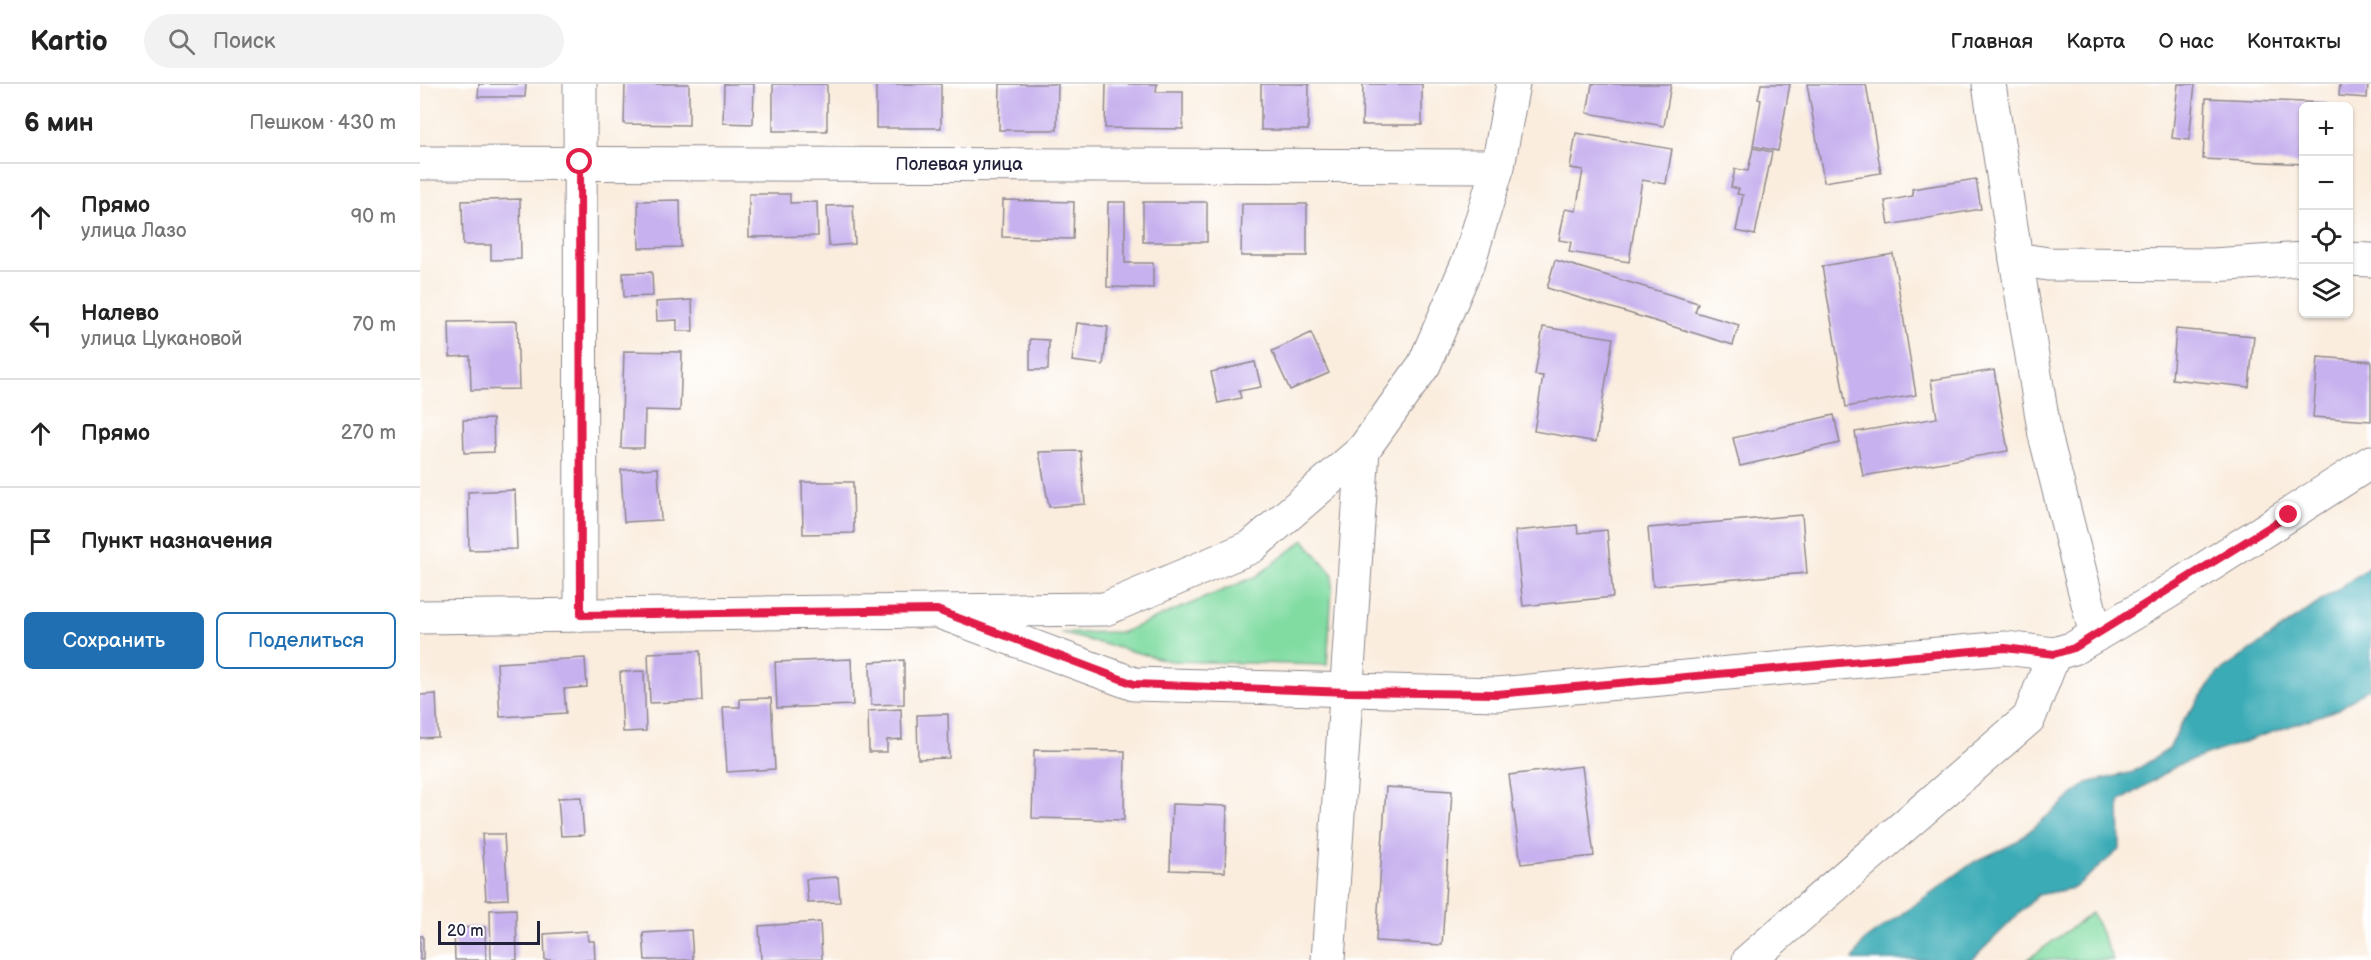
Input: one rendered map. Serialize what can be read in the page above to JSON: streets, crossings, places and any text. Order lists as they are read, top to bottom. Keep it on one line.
{"streets":{"street":["Полевая улица"]},"scale_bar":"20 m","page":{"header":"Kartio","search":"Поиск","nav":["Главная","Карта","О нас","Контакты"],"heading":["6 мин","Пешком · 430 m"],"map_buttons":["+","−"],"list":[["Прямо","улица Лазо","90 m"],["Налево","улица Цукановой","70 m"],["Прямо","270 m"],"Пункт назначения"],"buttons":["Сохранить","Поделиться"],"scale":"20 m"}}
